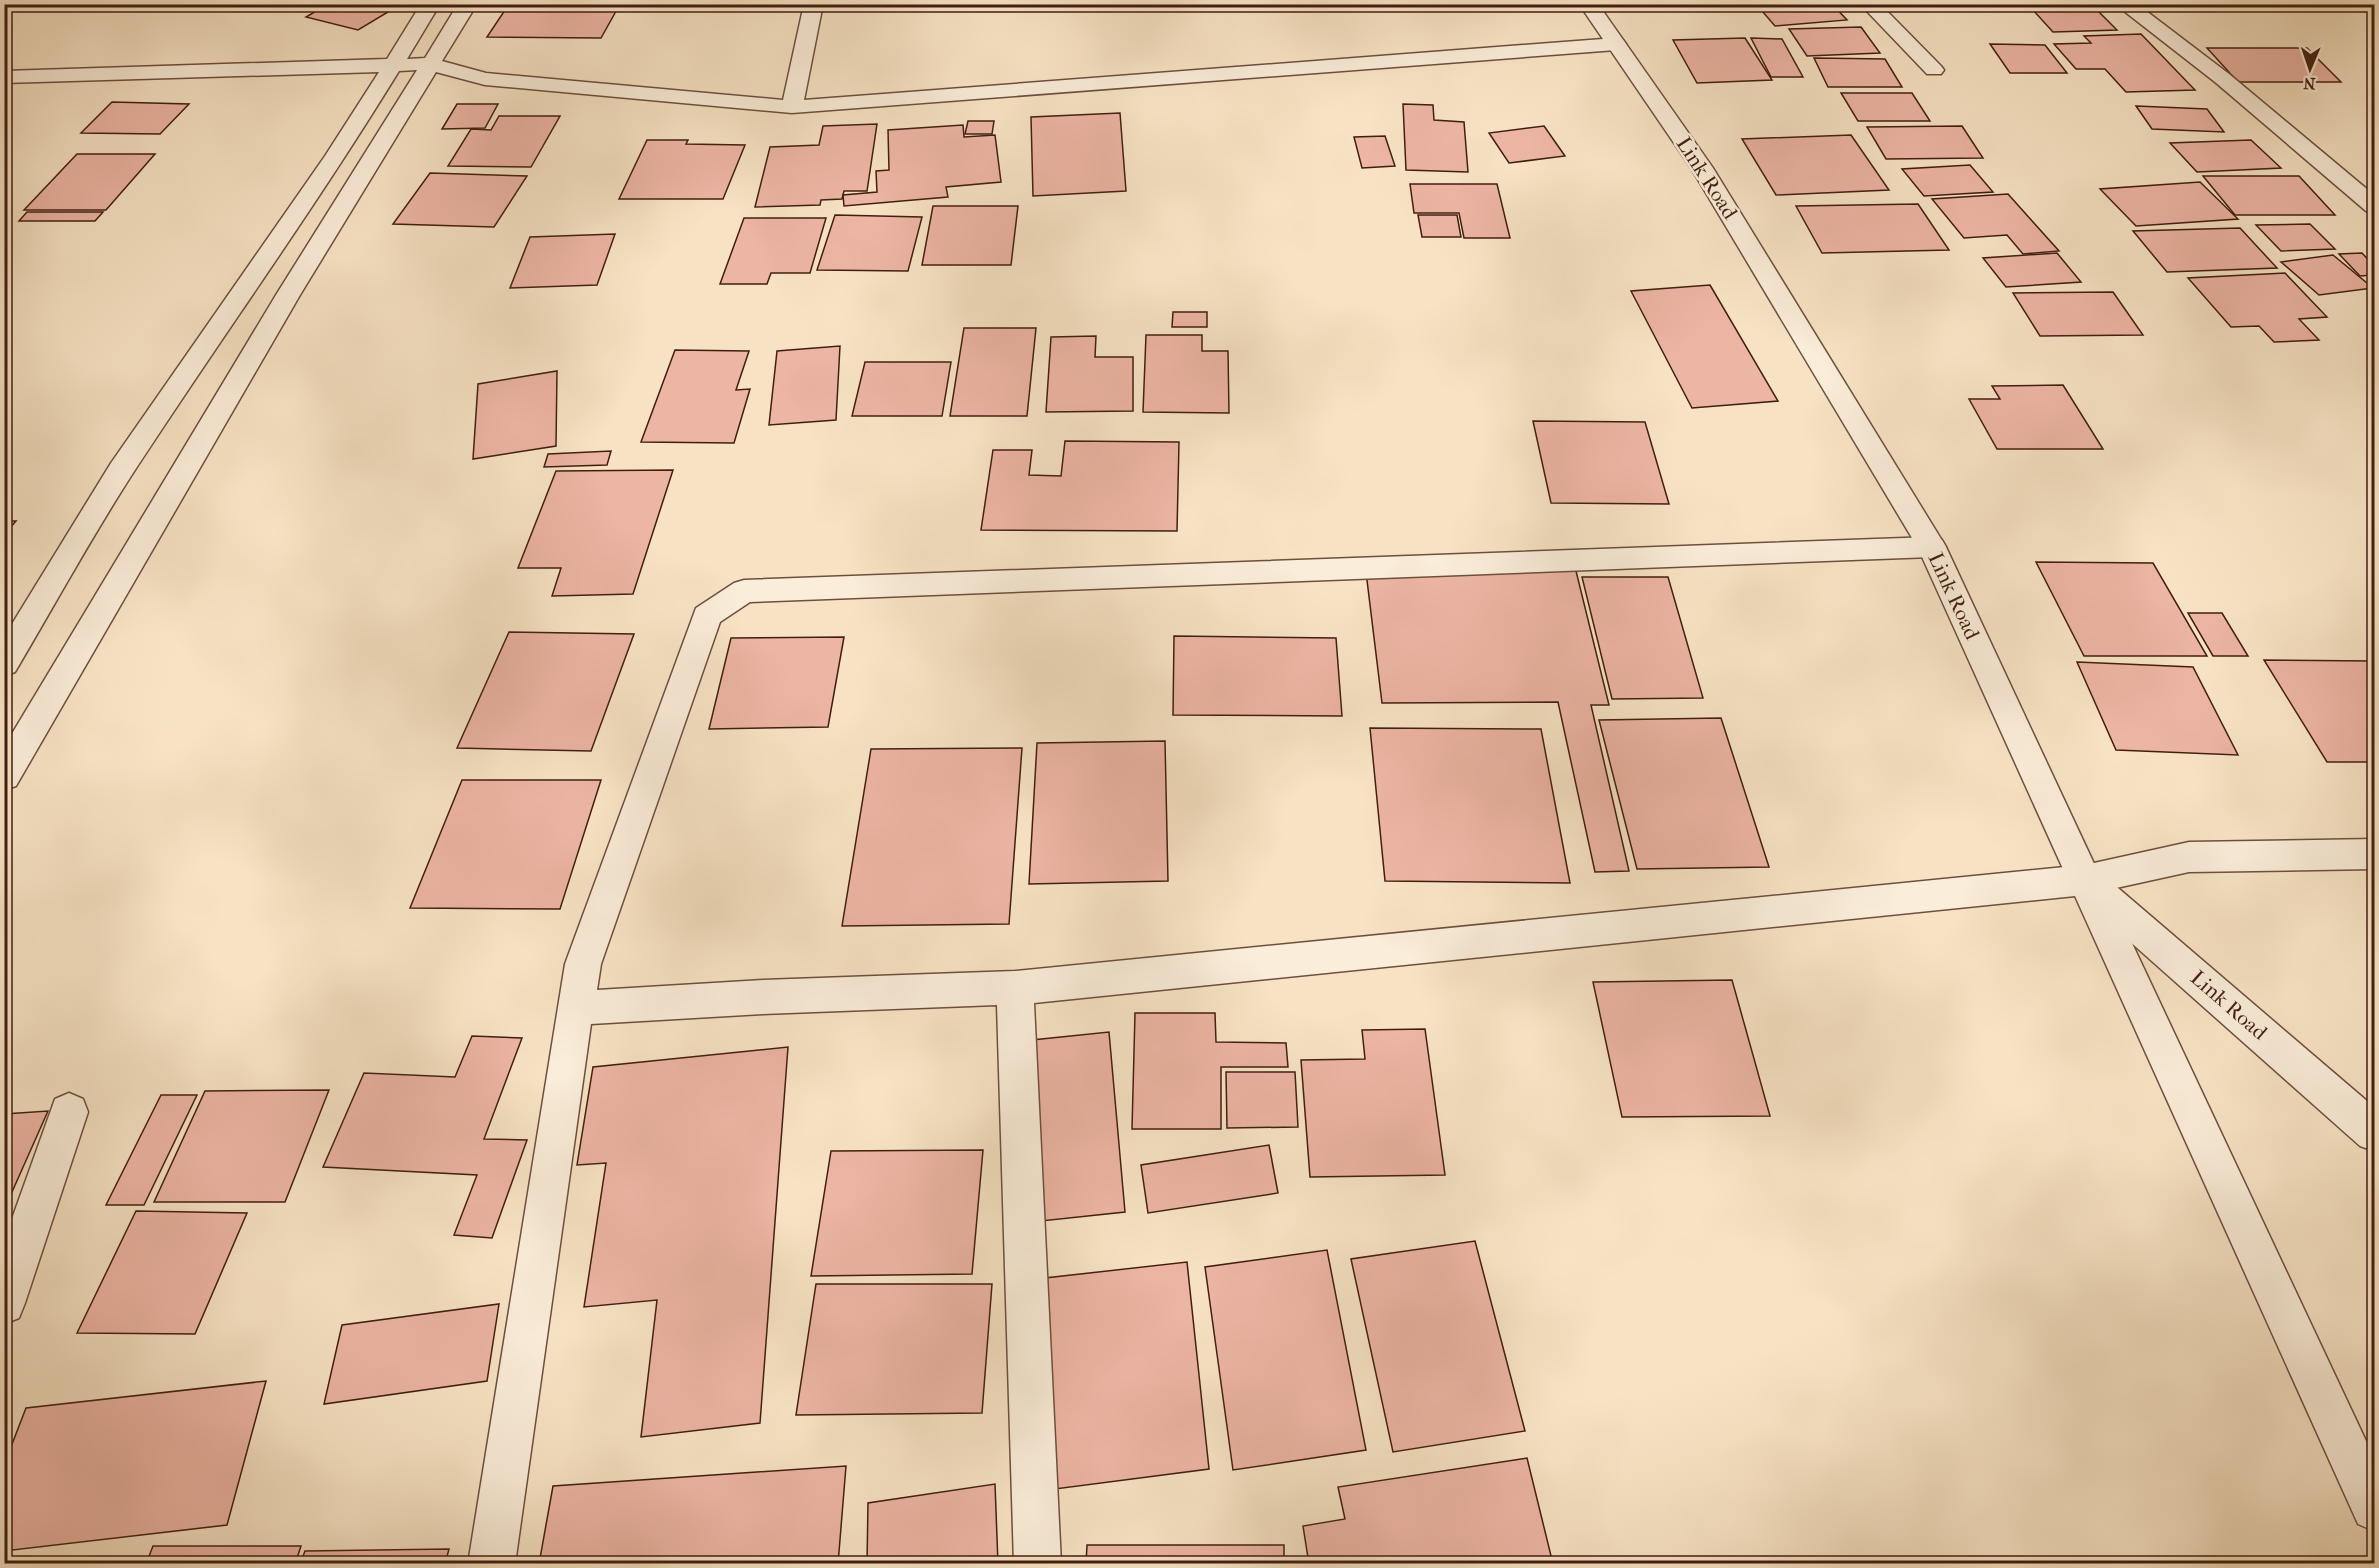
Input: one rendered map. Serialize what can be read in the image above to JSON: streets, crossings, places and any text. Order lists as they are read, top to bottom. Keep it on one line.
{"streets":{"street":["Link Road"]},"north":"bottom"}
